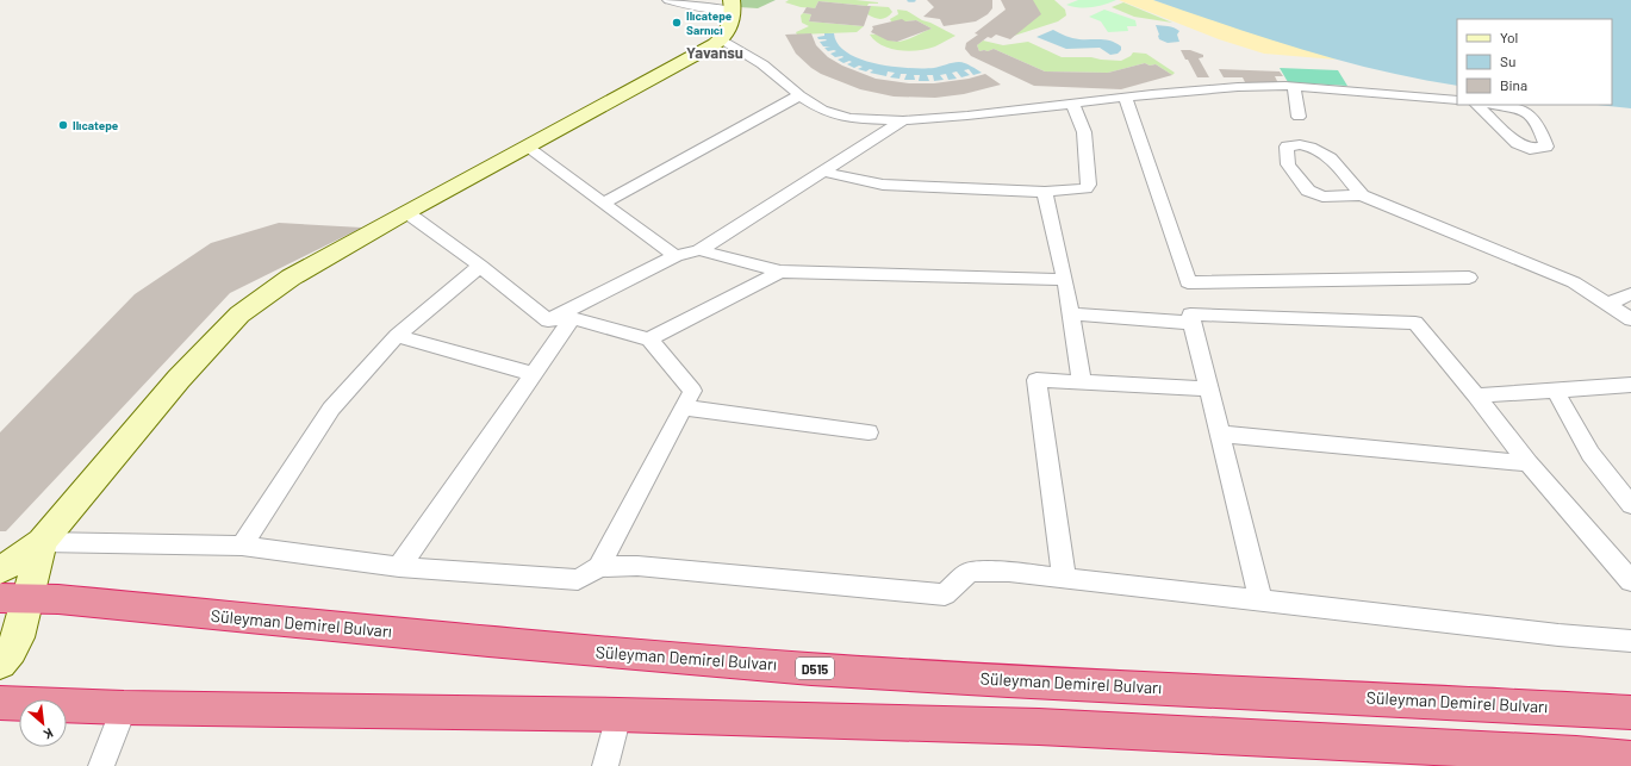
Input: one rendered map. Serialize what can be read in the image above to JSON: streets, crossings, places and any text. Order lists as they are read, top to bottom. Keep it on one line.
{"streets":{"highway":["Süleyman Demirel Bulvarı","D515"]},"districts":["Yavansu"],"places":["Ilıcatepe Sarnıcı","Ilıcatepe"],"legend":["Yol","Su","Bina"],"north":"bottom right"}
